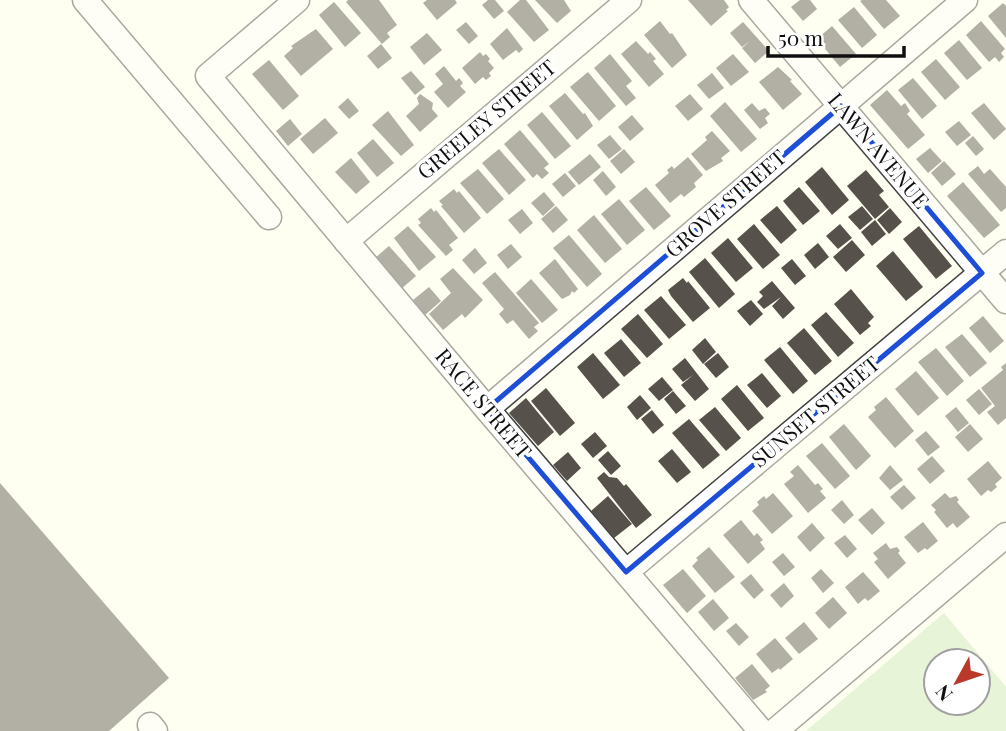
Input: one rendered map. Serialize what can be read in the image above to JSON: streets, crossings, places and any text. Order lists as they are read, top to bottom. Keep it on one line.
{"streets":{"street":["GREELEY STREET","LAWN AVENUE","GROVE STREET","RACE STREET","SUNSET STREET"]},"crossings":[["GREELEY STREET","RACE STREET"],["LAWN AVENUE","GROVE STREET"],["LAWN AVENUE","SUNSET STREET"],["GROVE STREET","RACE STREET"],["RACE STREET","SUNSET STREET"]],"scale_bar":"50 m","north":"bottom left"}
